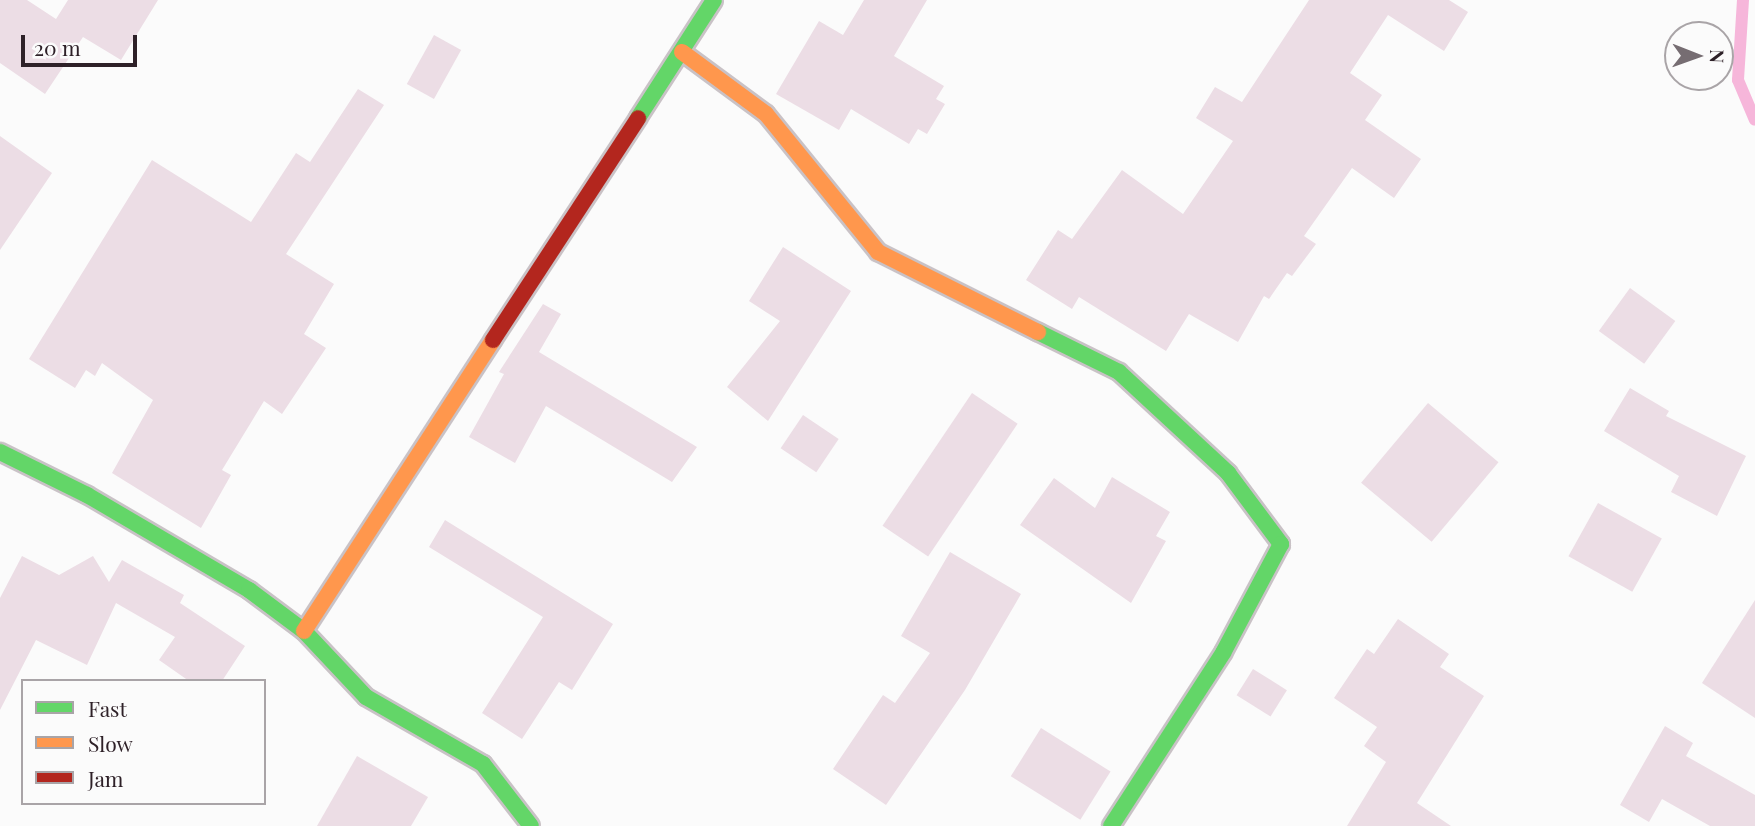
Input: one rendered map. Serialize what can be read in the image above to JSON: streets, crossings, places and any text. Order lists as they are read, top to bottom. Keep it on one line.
{"legend":["Fast","Slow","Jam"],"scale_bar":"20 m","north":"right"}
